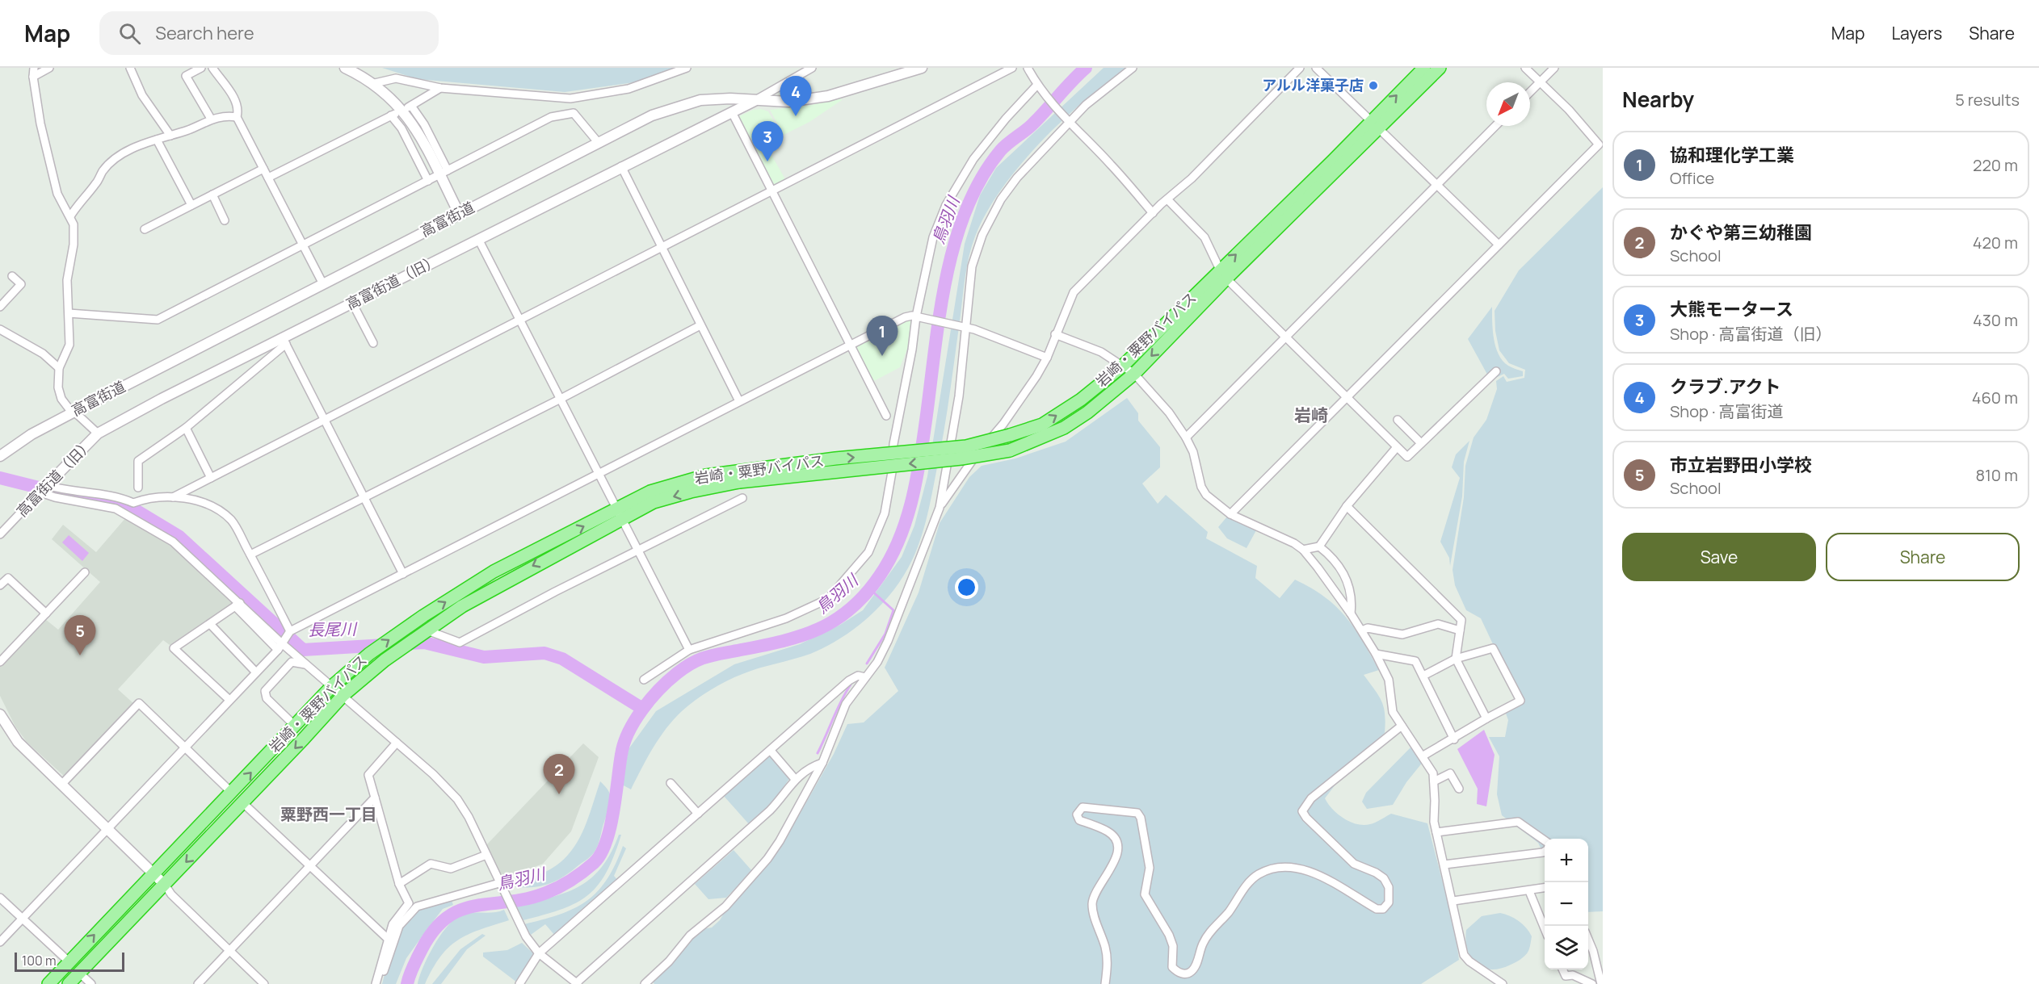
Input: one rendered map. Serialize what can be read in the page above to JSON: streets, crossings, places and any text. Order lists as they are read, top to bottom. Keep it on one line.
{"streets":{"highway":["岩崎・粟野バイパス"],"street":["高富街道","高富街道（旧）"]},"crossings":[["高富街道","高富街道（旧）"]],"districts":["岩崎","粟野西一丁目"],"water":["鳥羽川","長尾川"],"places":["アルル洋菓子店"],"scale_bar":"100 m","north":"bottom left","page":{"header":"Map","search":"Search here","nav":["Map","Layers","Share"],"heading":["Nearby","5 results"],"pins":["4","3","1","5","2"],"list":[{"mark":"1","name":"協和理化学工業","note":"Office","value":"220 m"},{"mark":"2","name":"かぐや第三幼稚園","note":"School","value":"420 m"},{"mark":"3","name":"大熊モータース","note":"Shop · 高富街道（旧）","value":"430 m"},{"mark":"4","name":"クラブ.アクト","note":"Shop · 高富街道","value":"460 m"},{"mark":"5","name":"市立岩野田小学校","note":"School","value":"810 m"}],"buttons":["Save","Share"],"map_buttons":["+","−"],"scale":"100 m"}}
